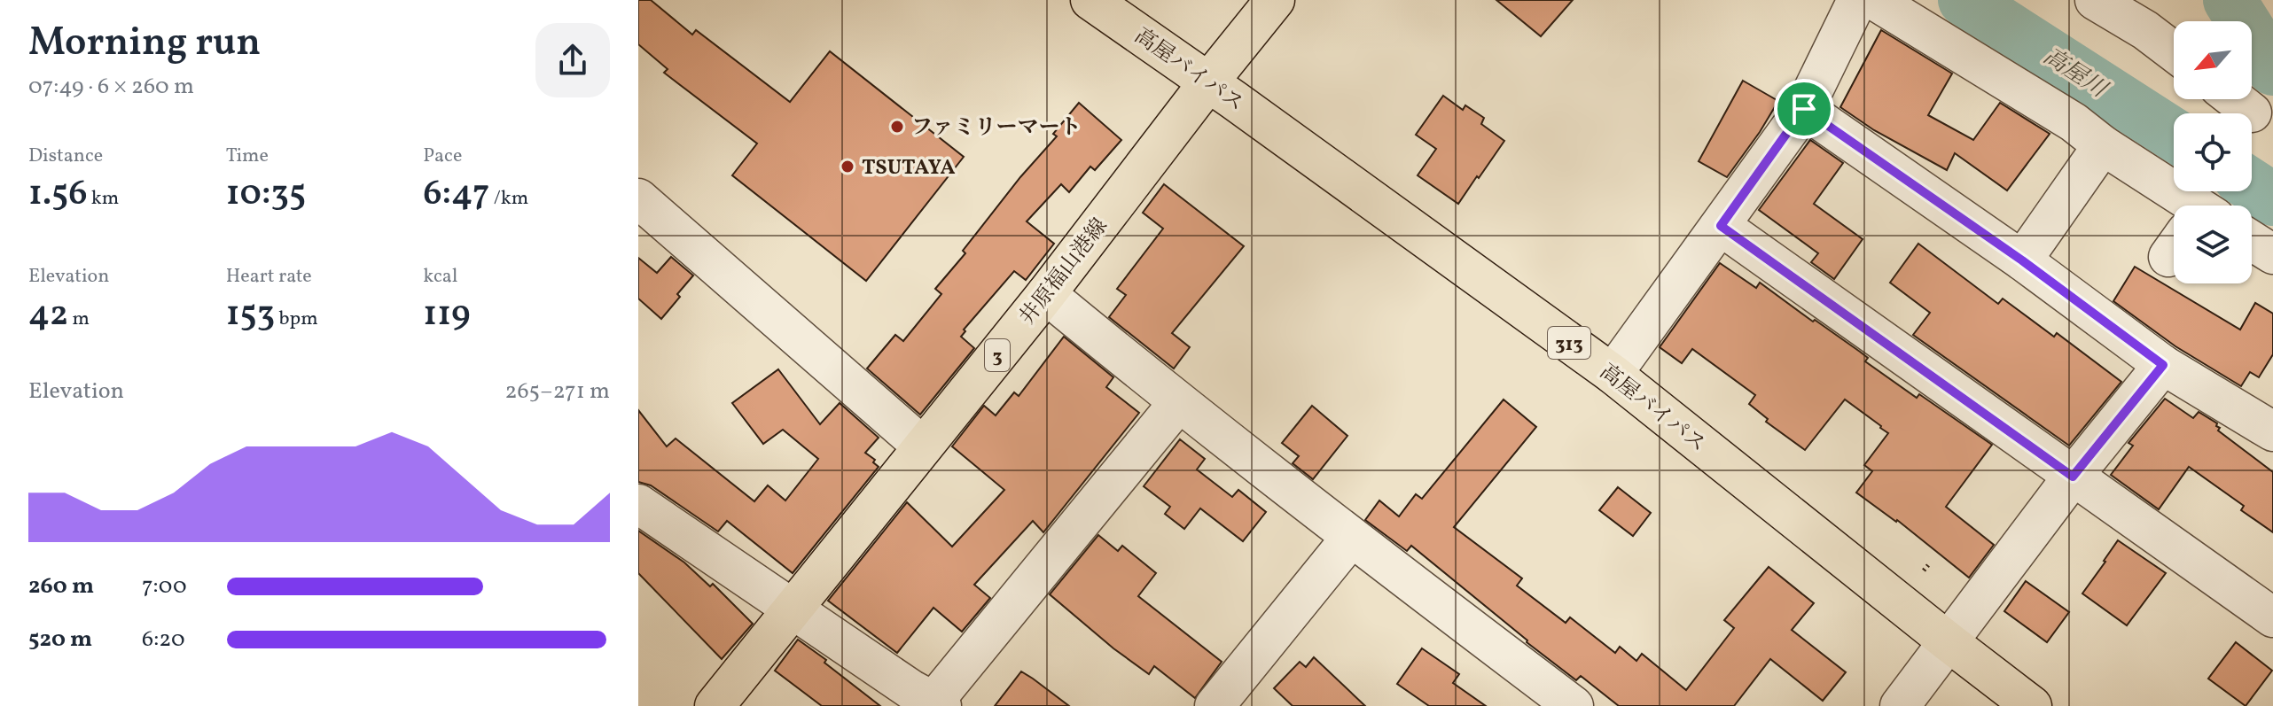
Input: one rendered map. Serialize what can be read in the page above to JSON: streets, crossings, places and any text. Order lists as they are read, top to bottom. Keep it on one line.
{"streets":{"main road":["高屋バイパス","井原福山港線","313","3"]},"crossings":[["高屋バイパス","井原福山港線"]],"water":["高屋川"],"places":["ファミリーマート","TSUTAYA"],"north":"bottom left","page":{"heading":["Morning run","07:49 · 6 × 260 m"],"stats":[["Distance","1.56 km"],["Time","10:35"],["Pace","6:47 /km"],["Elevation","42 m"],["Heart rate","153 bpm"],["kcal","119"]],"chart":["Elevation","265–271 m"],"list":[{"name":"260 m","note":"7:00"},{"name":"520 m","note":"6:20"}]}}
